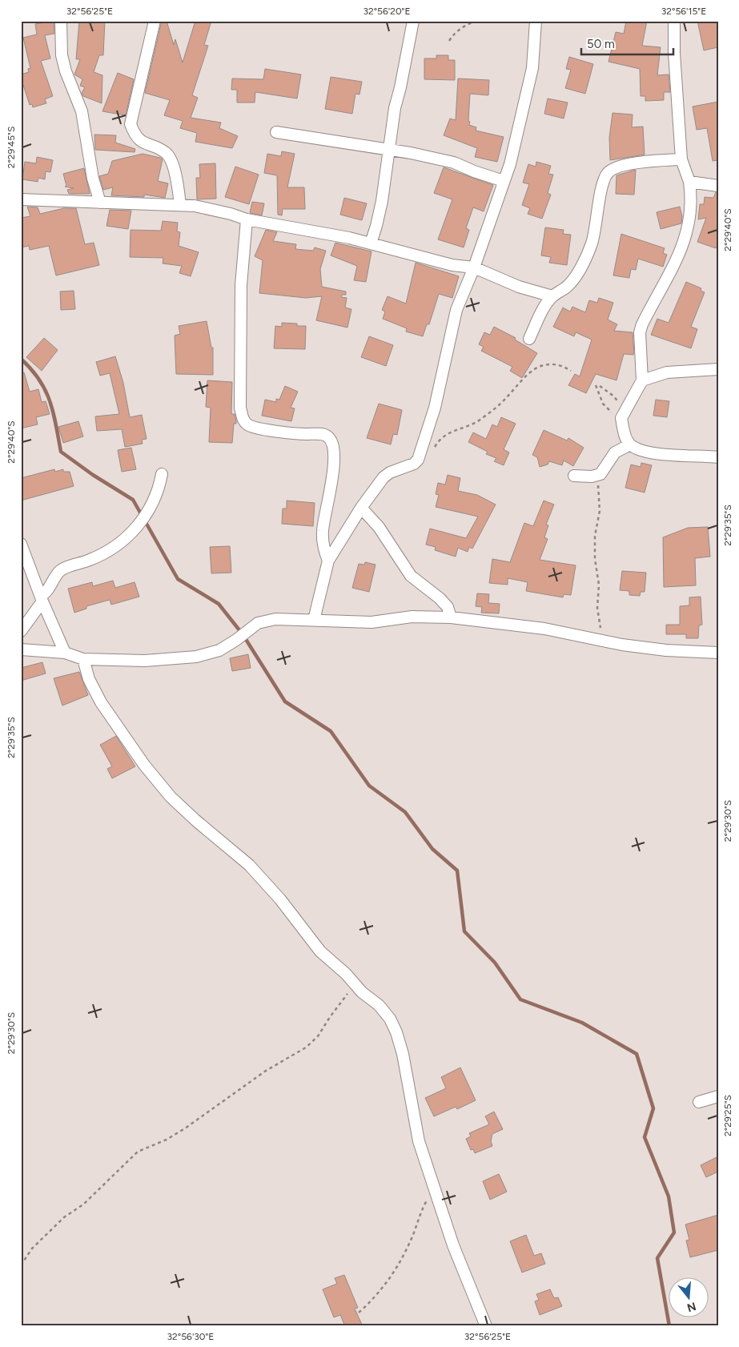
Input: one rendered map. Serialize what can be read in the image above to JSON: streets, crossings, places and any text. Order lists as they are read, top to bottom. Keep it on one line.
{"scale_bar":"50 m","north":"bottom","coordinates":["32°56'25\"E","32°56'20\"E","32°56'15\"E","2°29'45\"S","2°29'40\"S","2°29'35\"S","2°29'30\"S","2°29'25\"S","32°56'30\"E"]}
